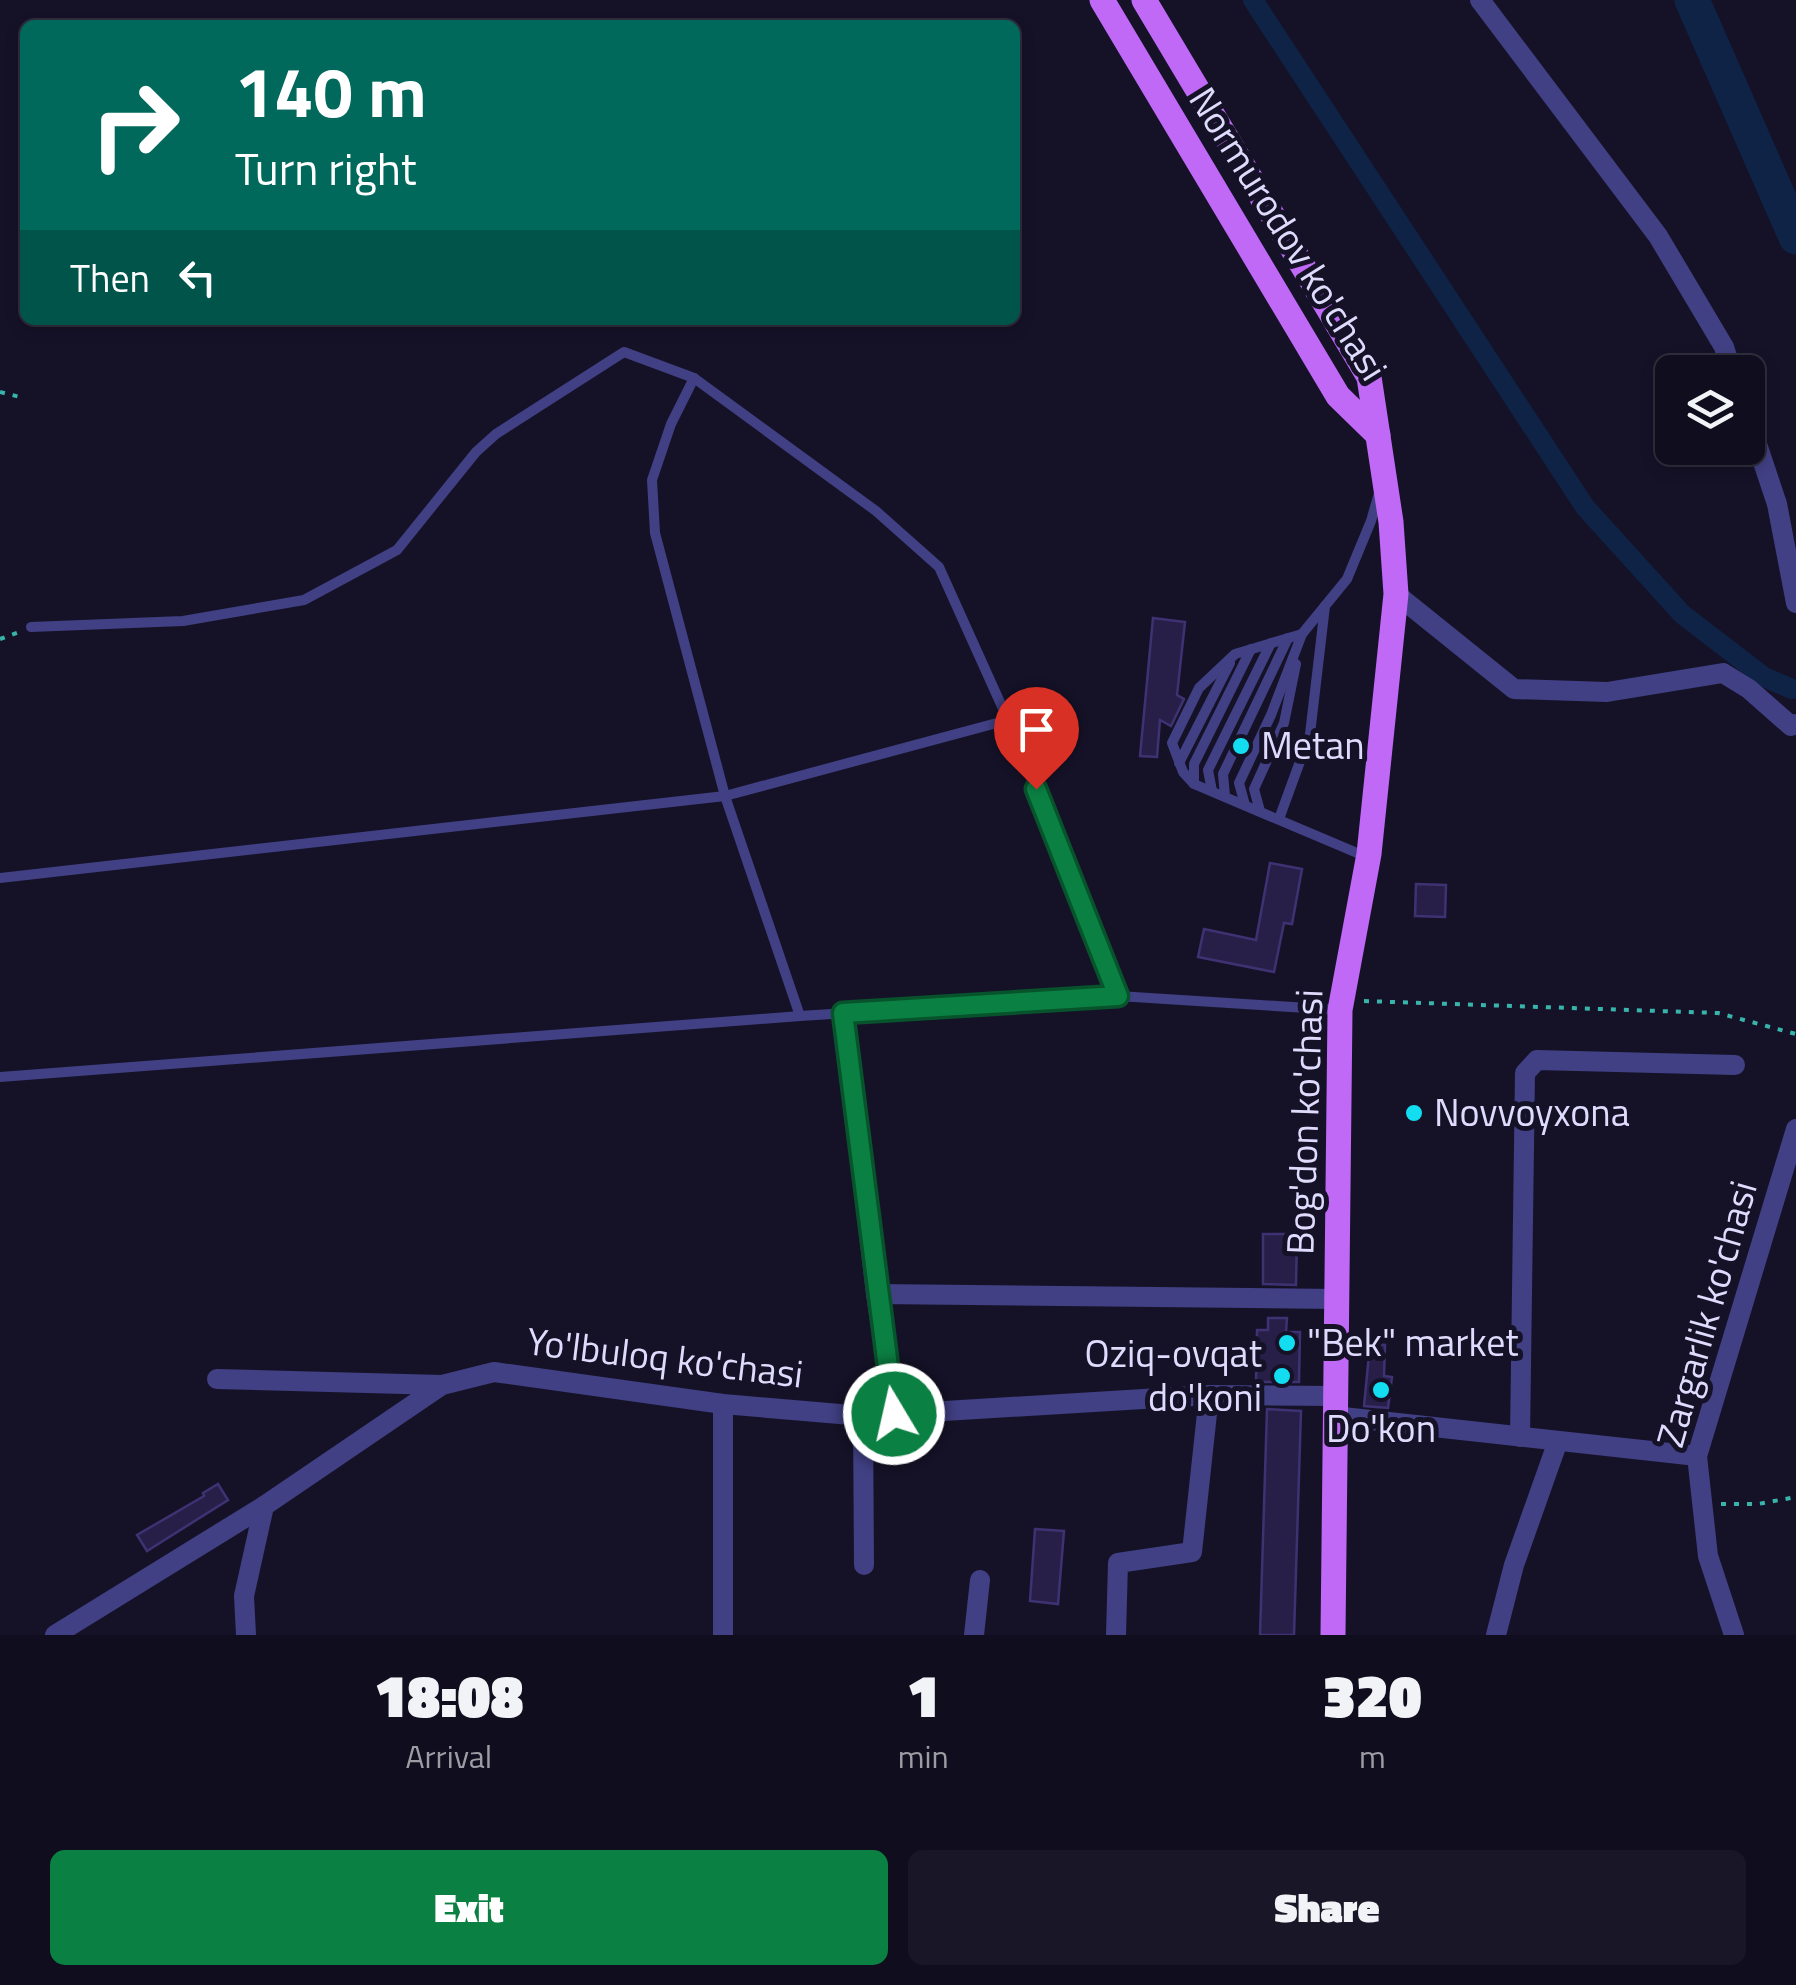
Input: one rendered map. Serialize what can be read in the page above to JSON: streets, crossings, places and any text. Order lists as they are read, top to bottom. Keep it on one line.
{"streets":{"main road":["Normurodov ko'chasi","Bog'don ko'chasi"],"street":["Zargarlik ko'chasi","Yo'lbuloq ko'chasi"]},"crossings":[["Normurodov ko'chasi","Bog'don ko'chasi"],["Bog'don ko'chasi","Yo'lbuloq ko'chasi"],["Zargarlik ko'chasi","Yo'lbuloq ko'chasi"]],"places":["Metan","Novvoyxona","\"Bek\" market","Oziq-ovqat do'koni","Do'kon"],"page":{"turn":["140 m","Turn right"],"then":"Then","eta":["18:08","Arrival","1","min","320","m"],"buttons":["Exit","Share"]}}
